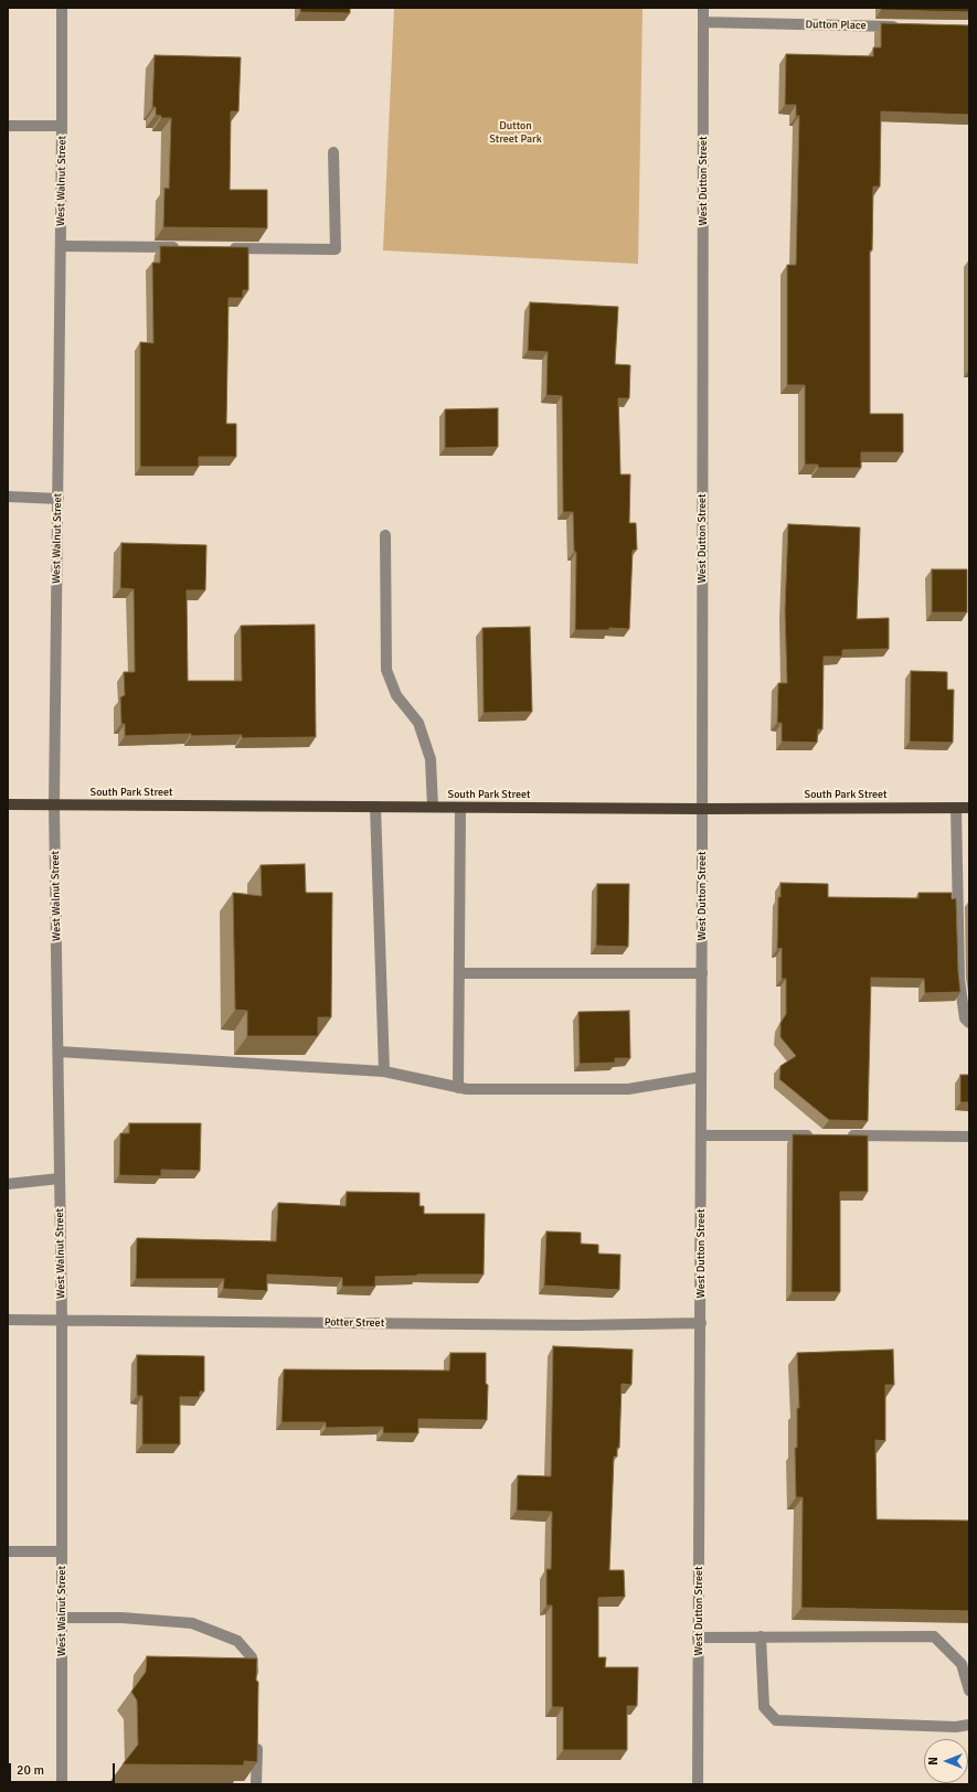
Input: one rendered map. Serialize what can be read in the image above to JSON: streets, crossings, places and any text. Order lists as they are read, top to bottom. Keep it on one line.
{"streets":{"main road":["South Park Street"],"street":["Dutton Place","West Walnut Street","West Dutton Street","Potter Street"]},"crossings":[["Dutton Place","West Dutton Street"],["West Walnut Street","South Park Street"],["West Walnut Street","Potter Street"],["West Dutton Street","South Park Street"],["West Dutton Street","Potter Street"]],"parks":["Dutton Street Park"],"scale_bar":"20 m","north":"left"}
